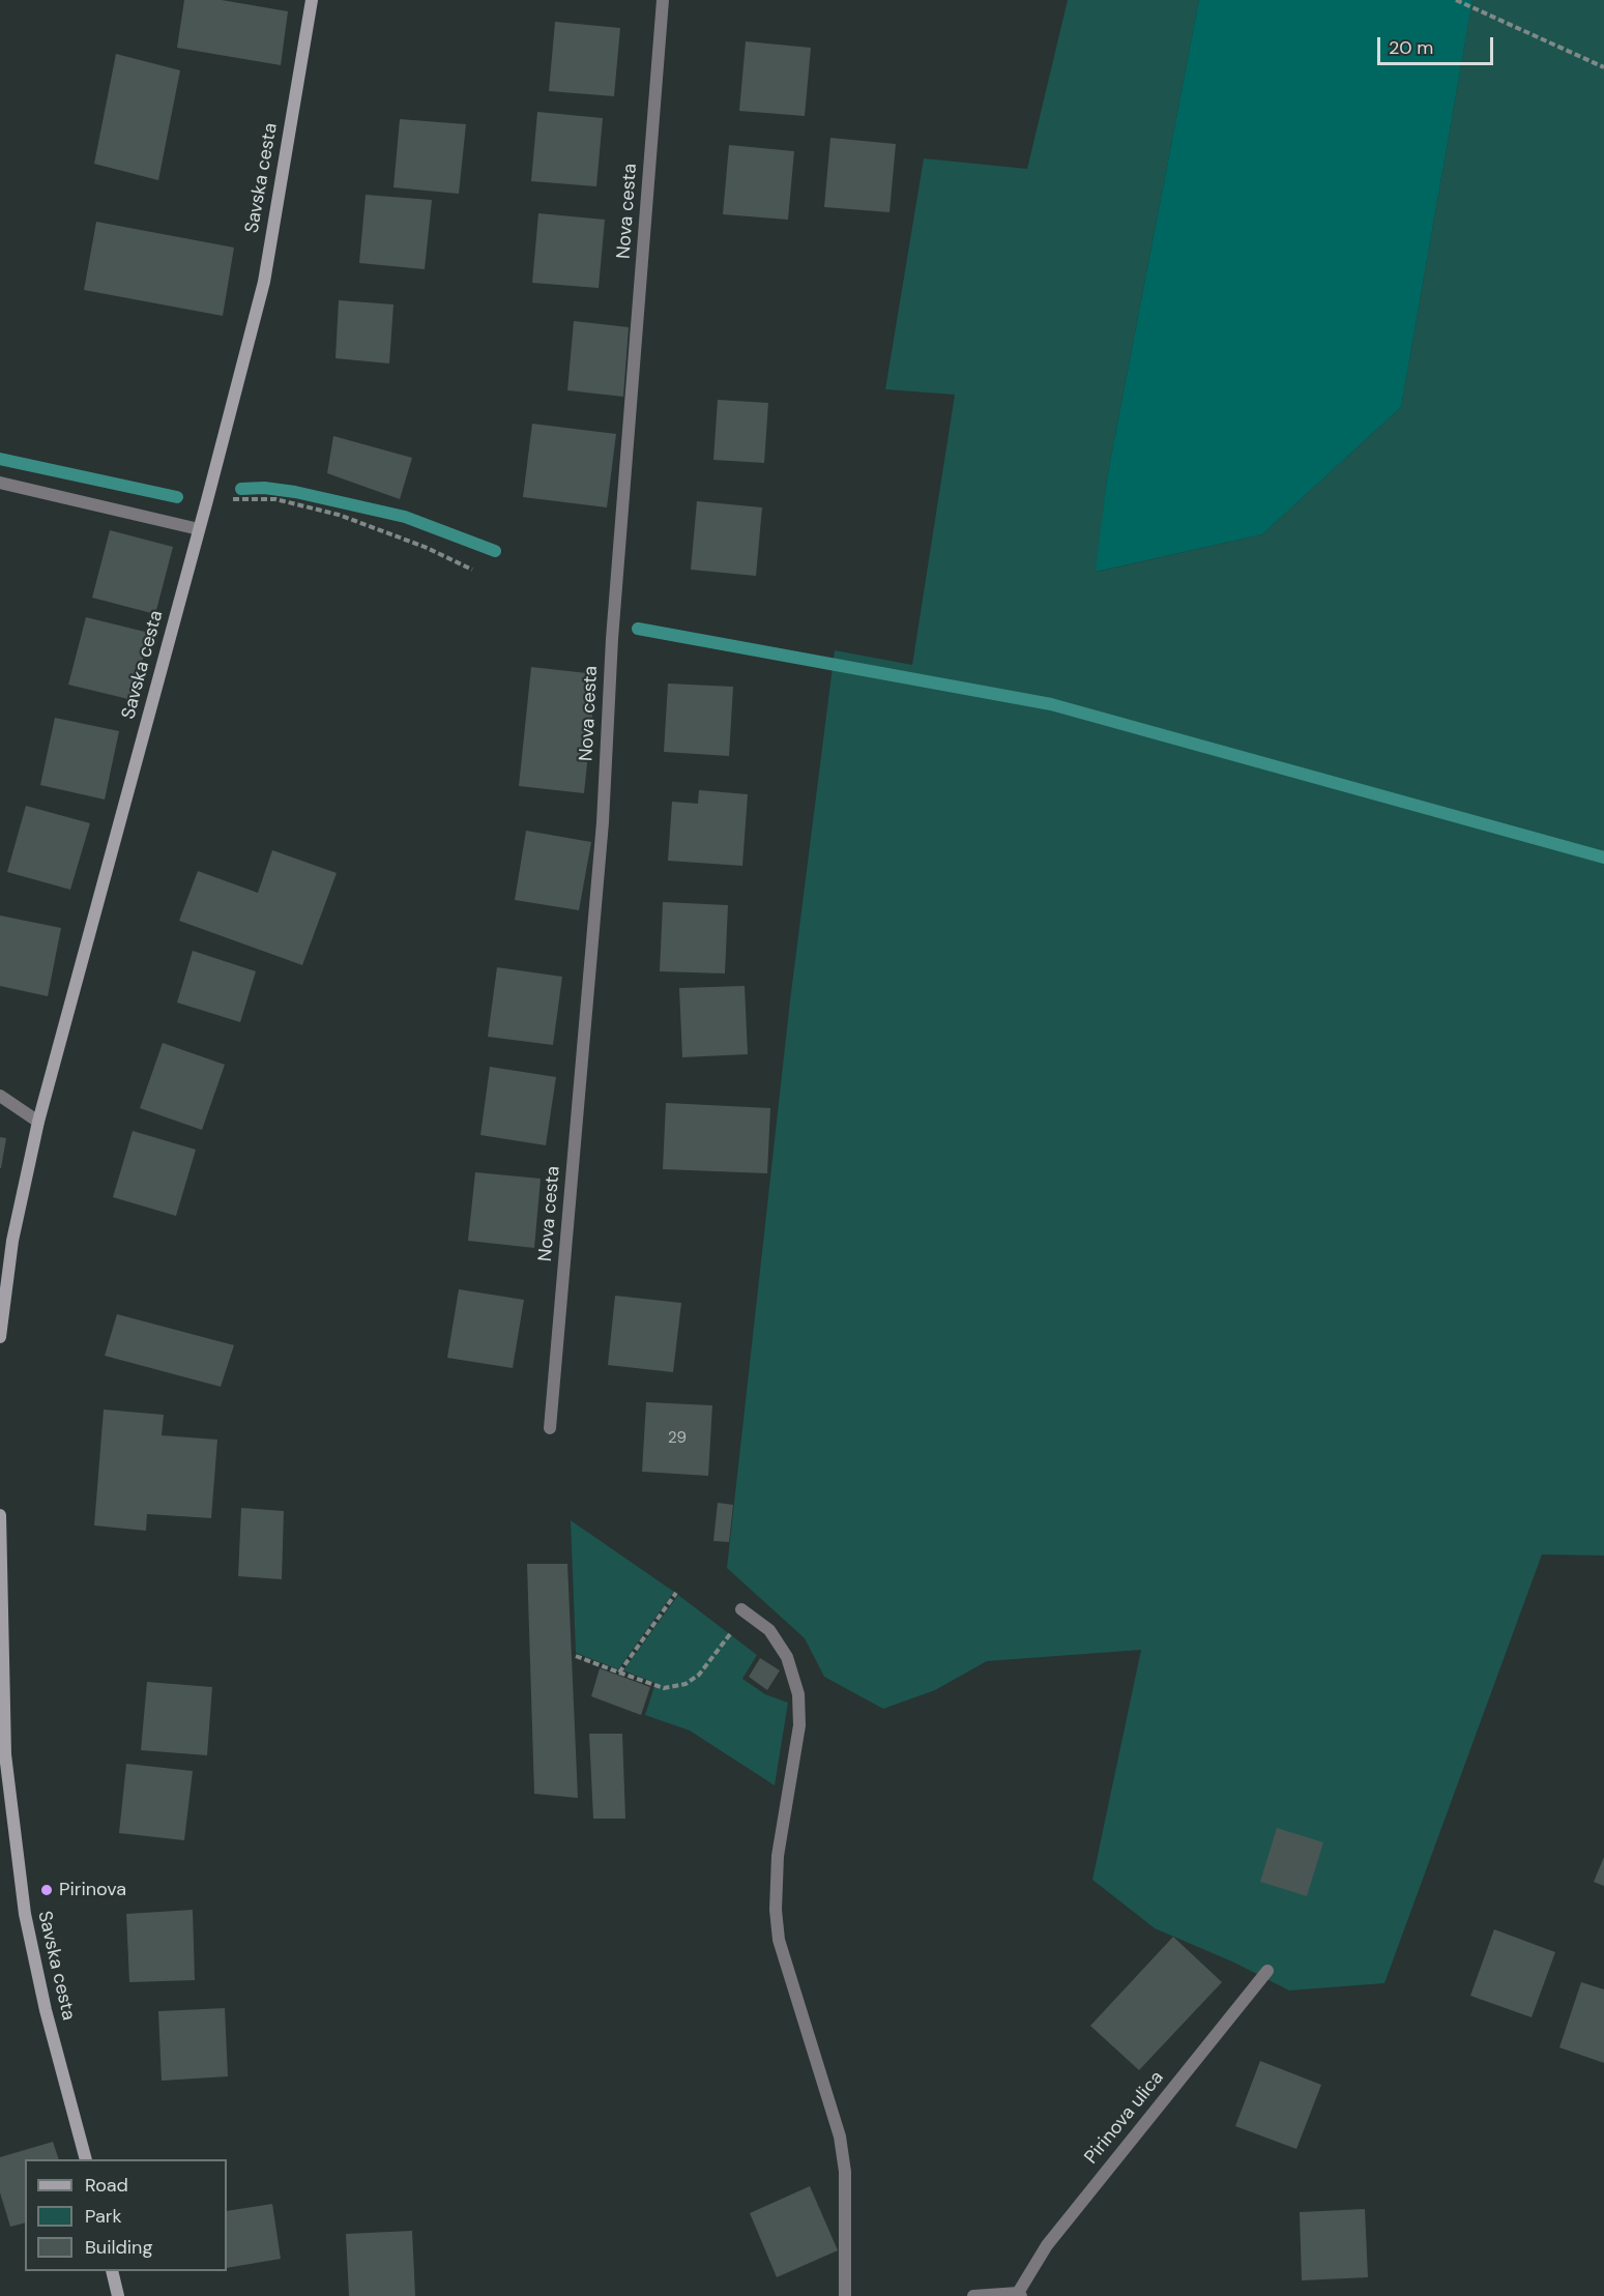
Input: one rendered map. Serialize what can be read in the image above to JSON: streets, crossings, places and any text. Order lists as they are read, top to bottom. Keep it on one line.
{"streets":{"street":["Savska cesta","Nova cesta","Pirinova ulica"]},"places":["Pirinova"],"house_numbers":["29"],"legend":["Road","Park","Building"],"scale_bar":"20 m"}
